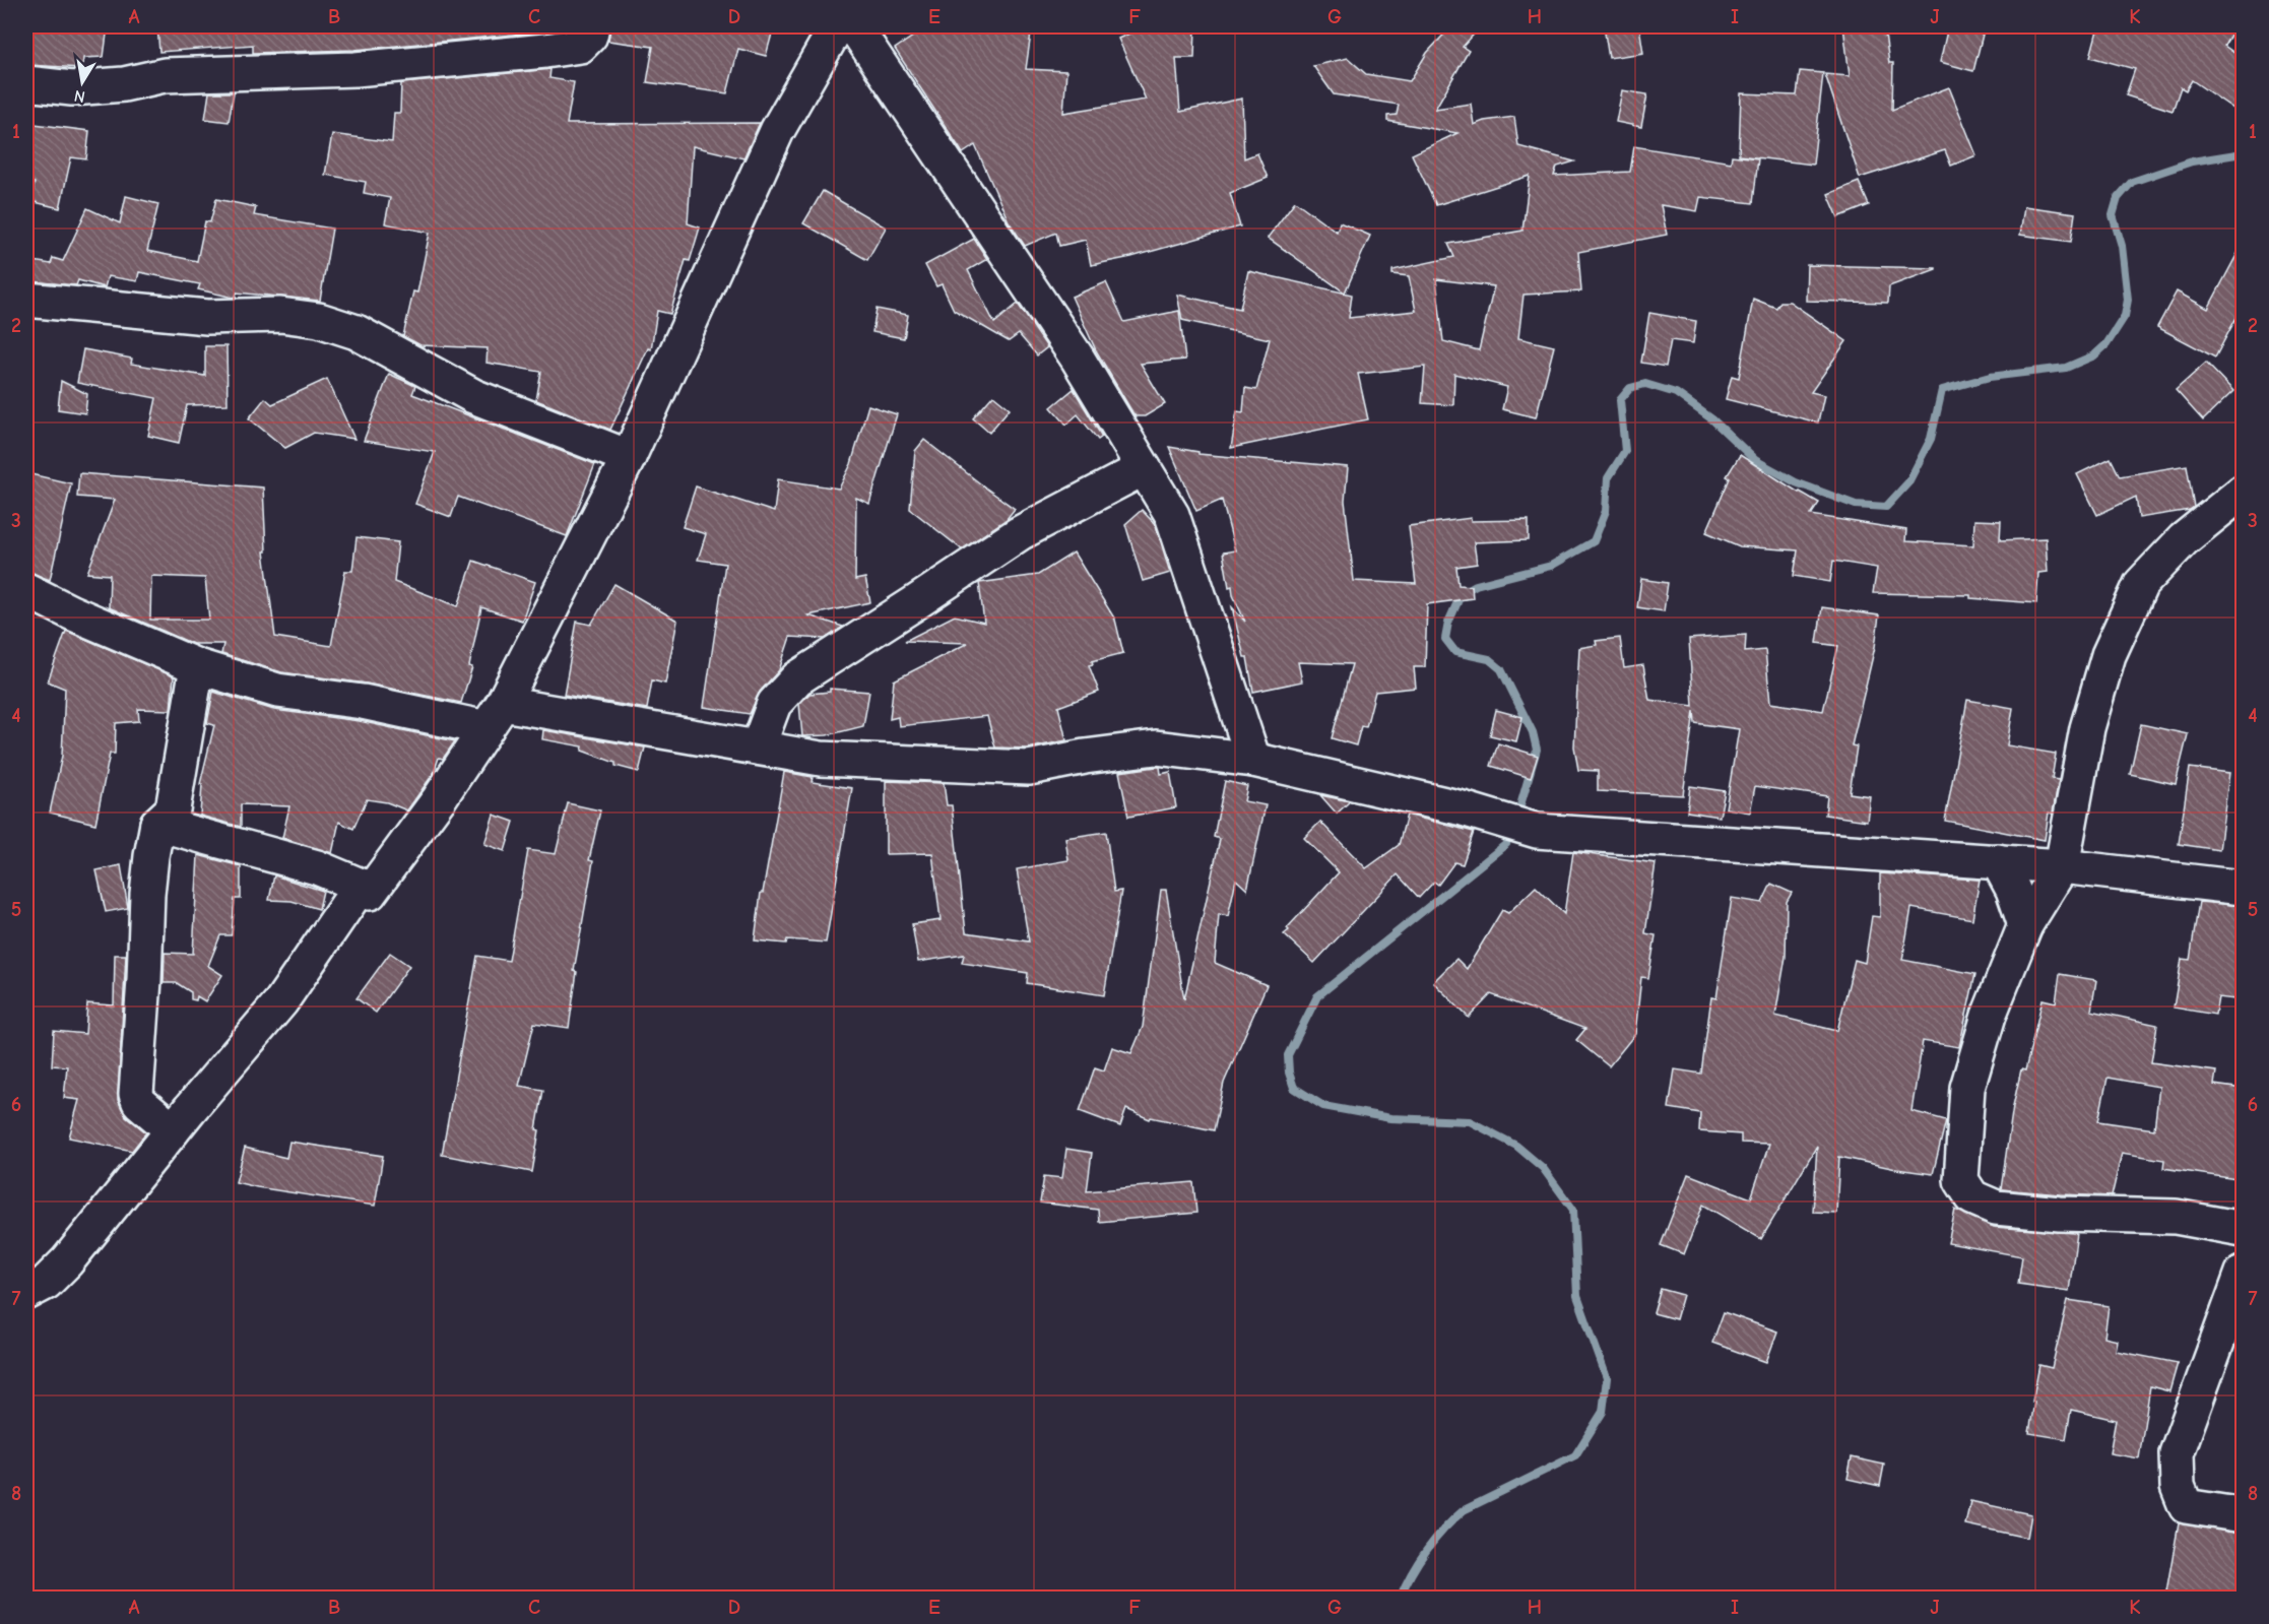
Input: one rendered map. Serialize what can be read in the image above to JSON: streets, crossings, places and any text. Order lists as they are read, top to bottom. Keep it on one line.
{"north":"bottom","grid":{"columns":["A","B","C","D","E","F","G","H","I","J","K"],"rows":["1","2","3","4","5","6","7","8"]}}
